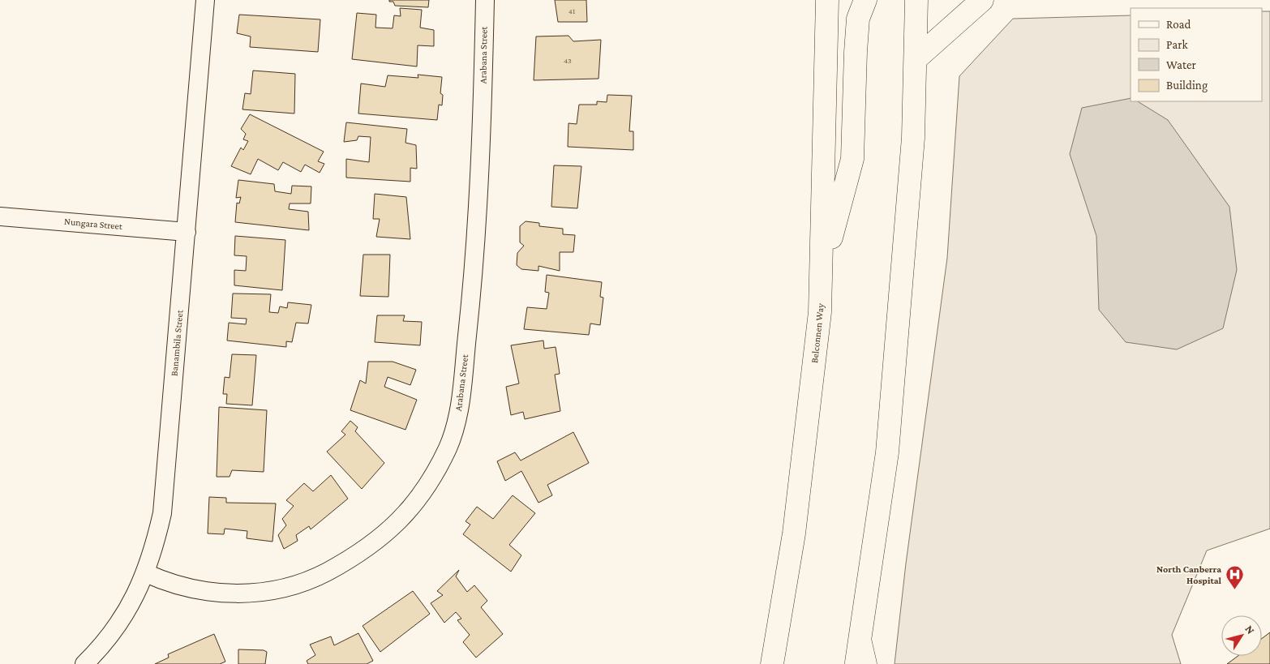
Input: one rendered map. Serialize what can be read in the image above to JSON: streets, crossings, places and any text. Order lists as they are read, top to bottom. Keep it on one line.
{"streets":{"main road":["Belconnen Way"],"street":["Arabana Street","Nungara Street","Banambila Street"]},"crossings":[["Arabana Street","Banambila Street"],["Nungara Street","Banambila Street"]],"places":{"hospital":["North Canberra Hospital"]},"house_numbers":["41","43"],"legend":["Road","Park","Water","Building"],"north":"top right"}
